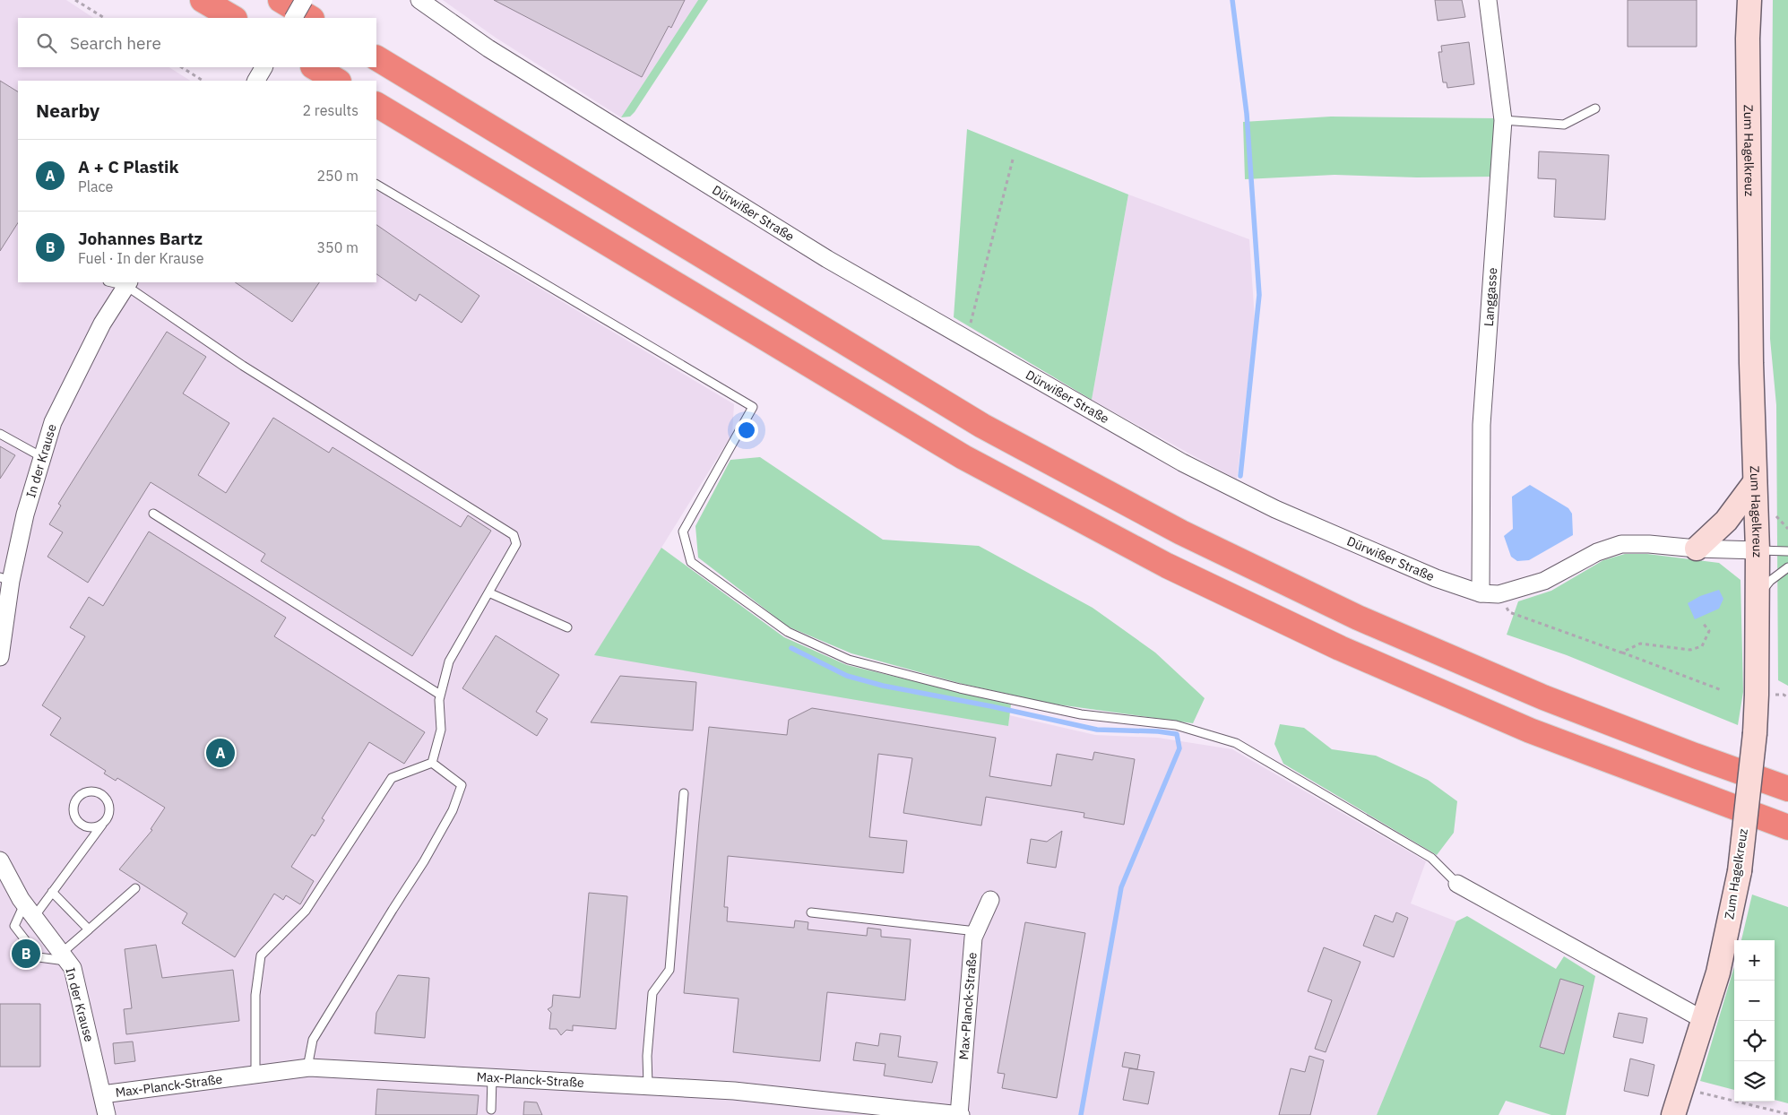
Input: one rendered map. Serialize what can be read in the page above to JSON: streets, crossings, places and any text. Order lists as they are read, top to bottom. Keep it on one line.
{"streets":{"street":["Zum Hagelkreuz","Dürwißer Straße","Langgasse","In der Krause","Max-Planck-Straße"]},"crossings":[["Zum Hagelkreuz","Dürwißer Straße"],["Dürwißer Straße","Langgasse"],["In der Krause","Max-Planck-Straße"]],"page":{"search":"Search here","heading":["Nearby","2 results"],"list":[{"mark":"A","name":"A + C Plastik","note":"Place","value":"250 m"},{"mark":"B","name":"Johannes Bartz","note":"Fuel · In der Krause","value":"350 m"}],"pins":["A","B"],"map_buttons":["+","−"]}}
